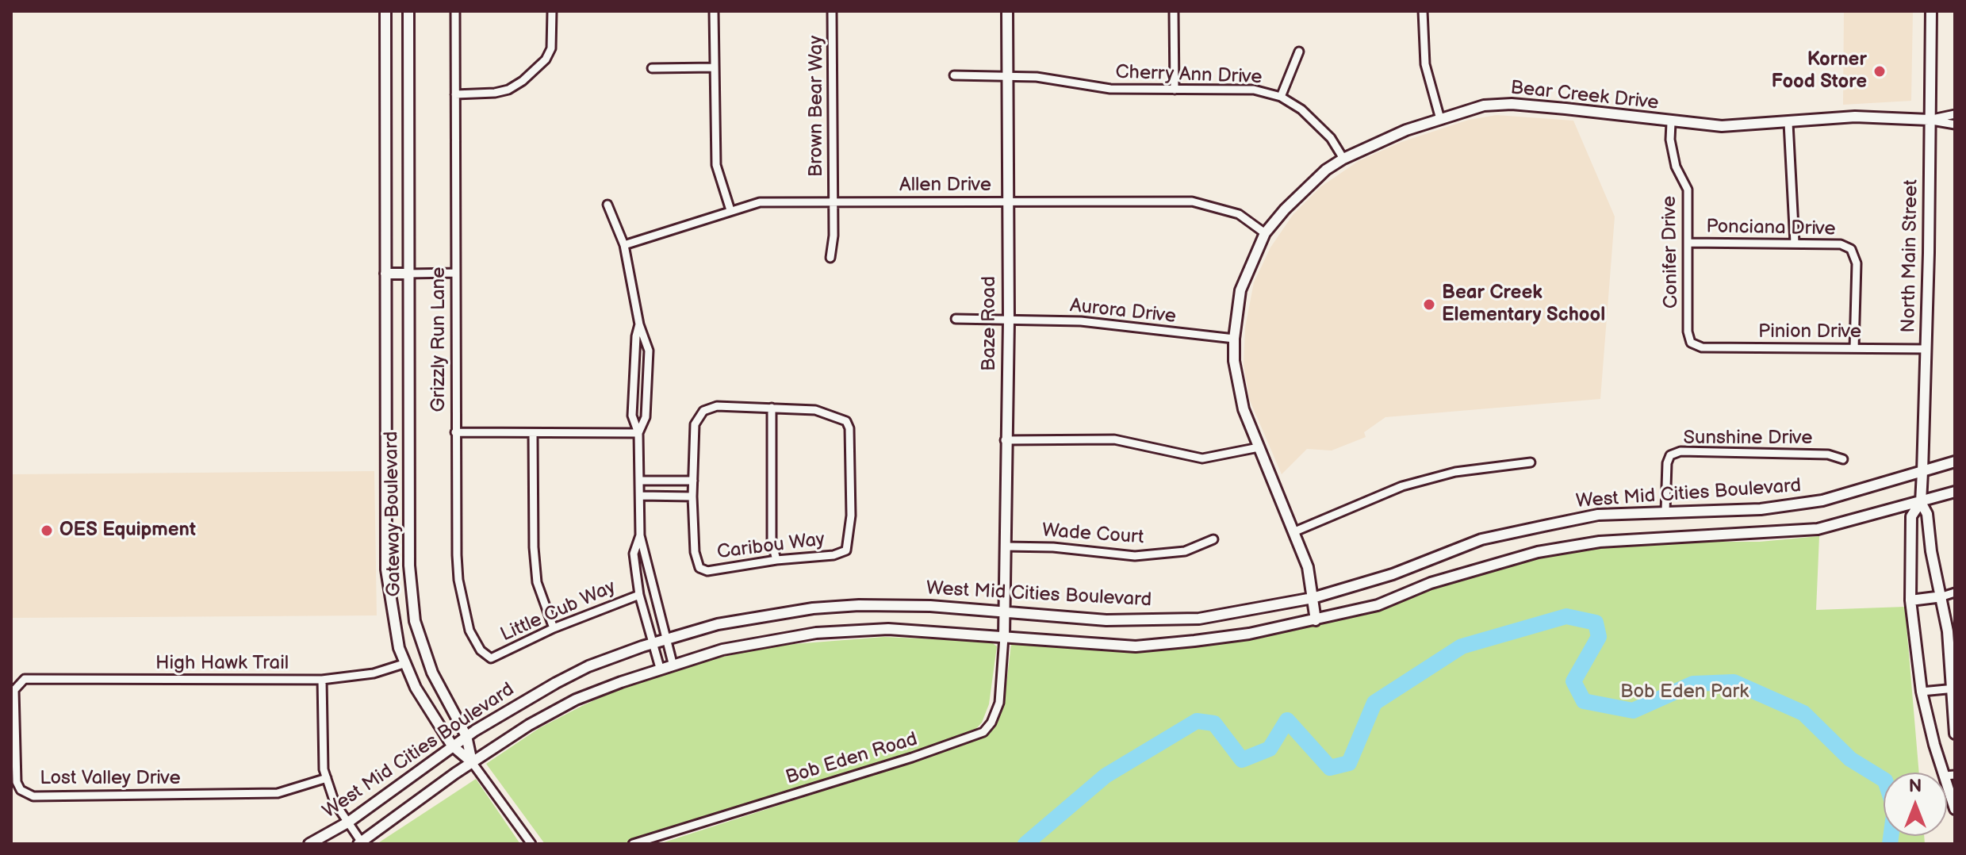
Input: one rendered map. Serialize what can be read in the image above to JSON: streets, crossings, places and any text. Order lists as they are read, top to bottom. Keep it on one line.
{"streets":{"main road":["Bear Creek Drive","North Main Street","Baze Road","West Mid Cities Boulevard","Gateway Boulevard"],"street":["Cherry Ann Drive","Brown Bear Way","Allen Drive","Ponciana Drive","Conifer Drive","Aurora Drive","Pinion Drive","Grizzly Run Lane","Sunshine Drive","Wade Court","Caribou Way","Little Cub Way","High Hawk Trail","Bob Eden Road","Lost Valley Drive"]},"crossings":[["Cherry Ann Drive","Bear Creek Drive"],["Cherry Ann Drive","Baze Road"],["Bear Creek Drive","Allen Drive"],["Bear Creek Drive","Conifer Drive"],["Bear Creek Drive","North Main Street"],["Bear Creek Drive","Aurora Drive"],["Bear Creek Drive","West Mid Cities Boulevard"],["Brown Bear Way","Allen Drive"],["Allen Drive","Baze Road"],["Ponciana Drive","Conifer Drive"],["Ponciana Drive","Pinion Drive"],["Conifer Drive","Pinion Drive"],["North Main Street","Pinion Drive"],["North Main Street","West Mid Cities Boulevard"],["Aurora Drive","Baze Road"],["Baze Road","West Mid Cities Boulevard"],["Baze Road","Wade Court"],["Baze Road","Bob Eden Road"],["Grizzly Run Lane","Little Cub Way"],["Sunshine Drive","West Mid Cities Boulevard"],["West Mid Cities Boulevard","Gateway Boulevard"],["West Mid Cities Boulevard","Bob Eden Road"],["Gateway Boulevard","High Hawk Trail"],["High Hawk Trail","Lost Valley Drive"]],"parks":["Bob Eden Park"],"places":["Korner Food Store","Bear Creek Elementary School","OES Equipment"],"north":"top"}
